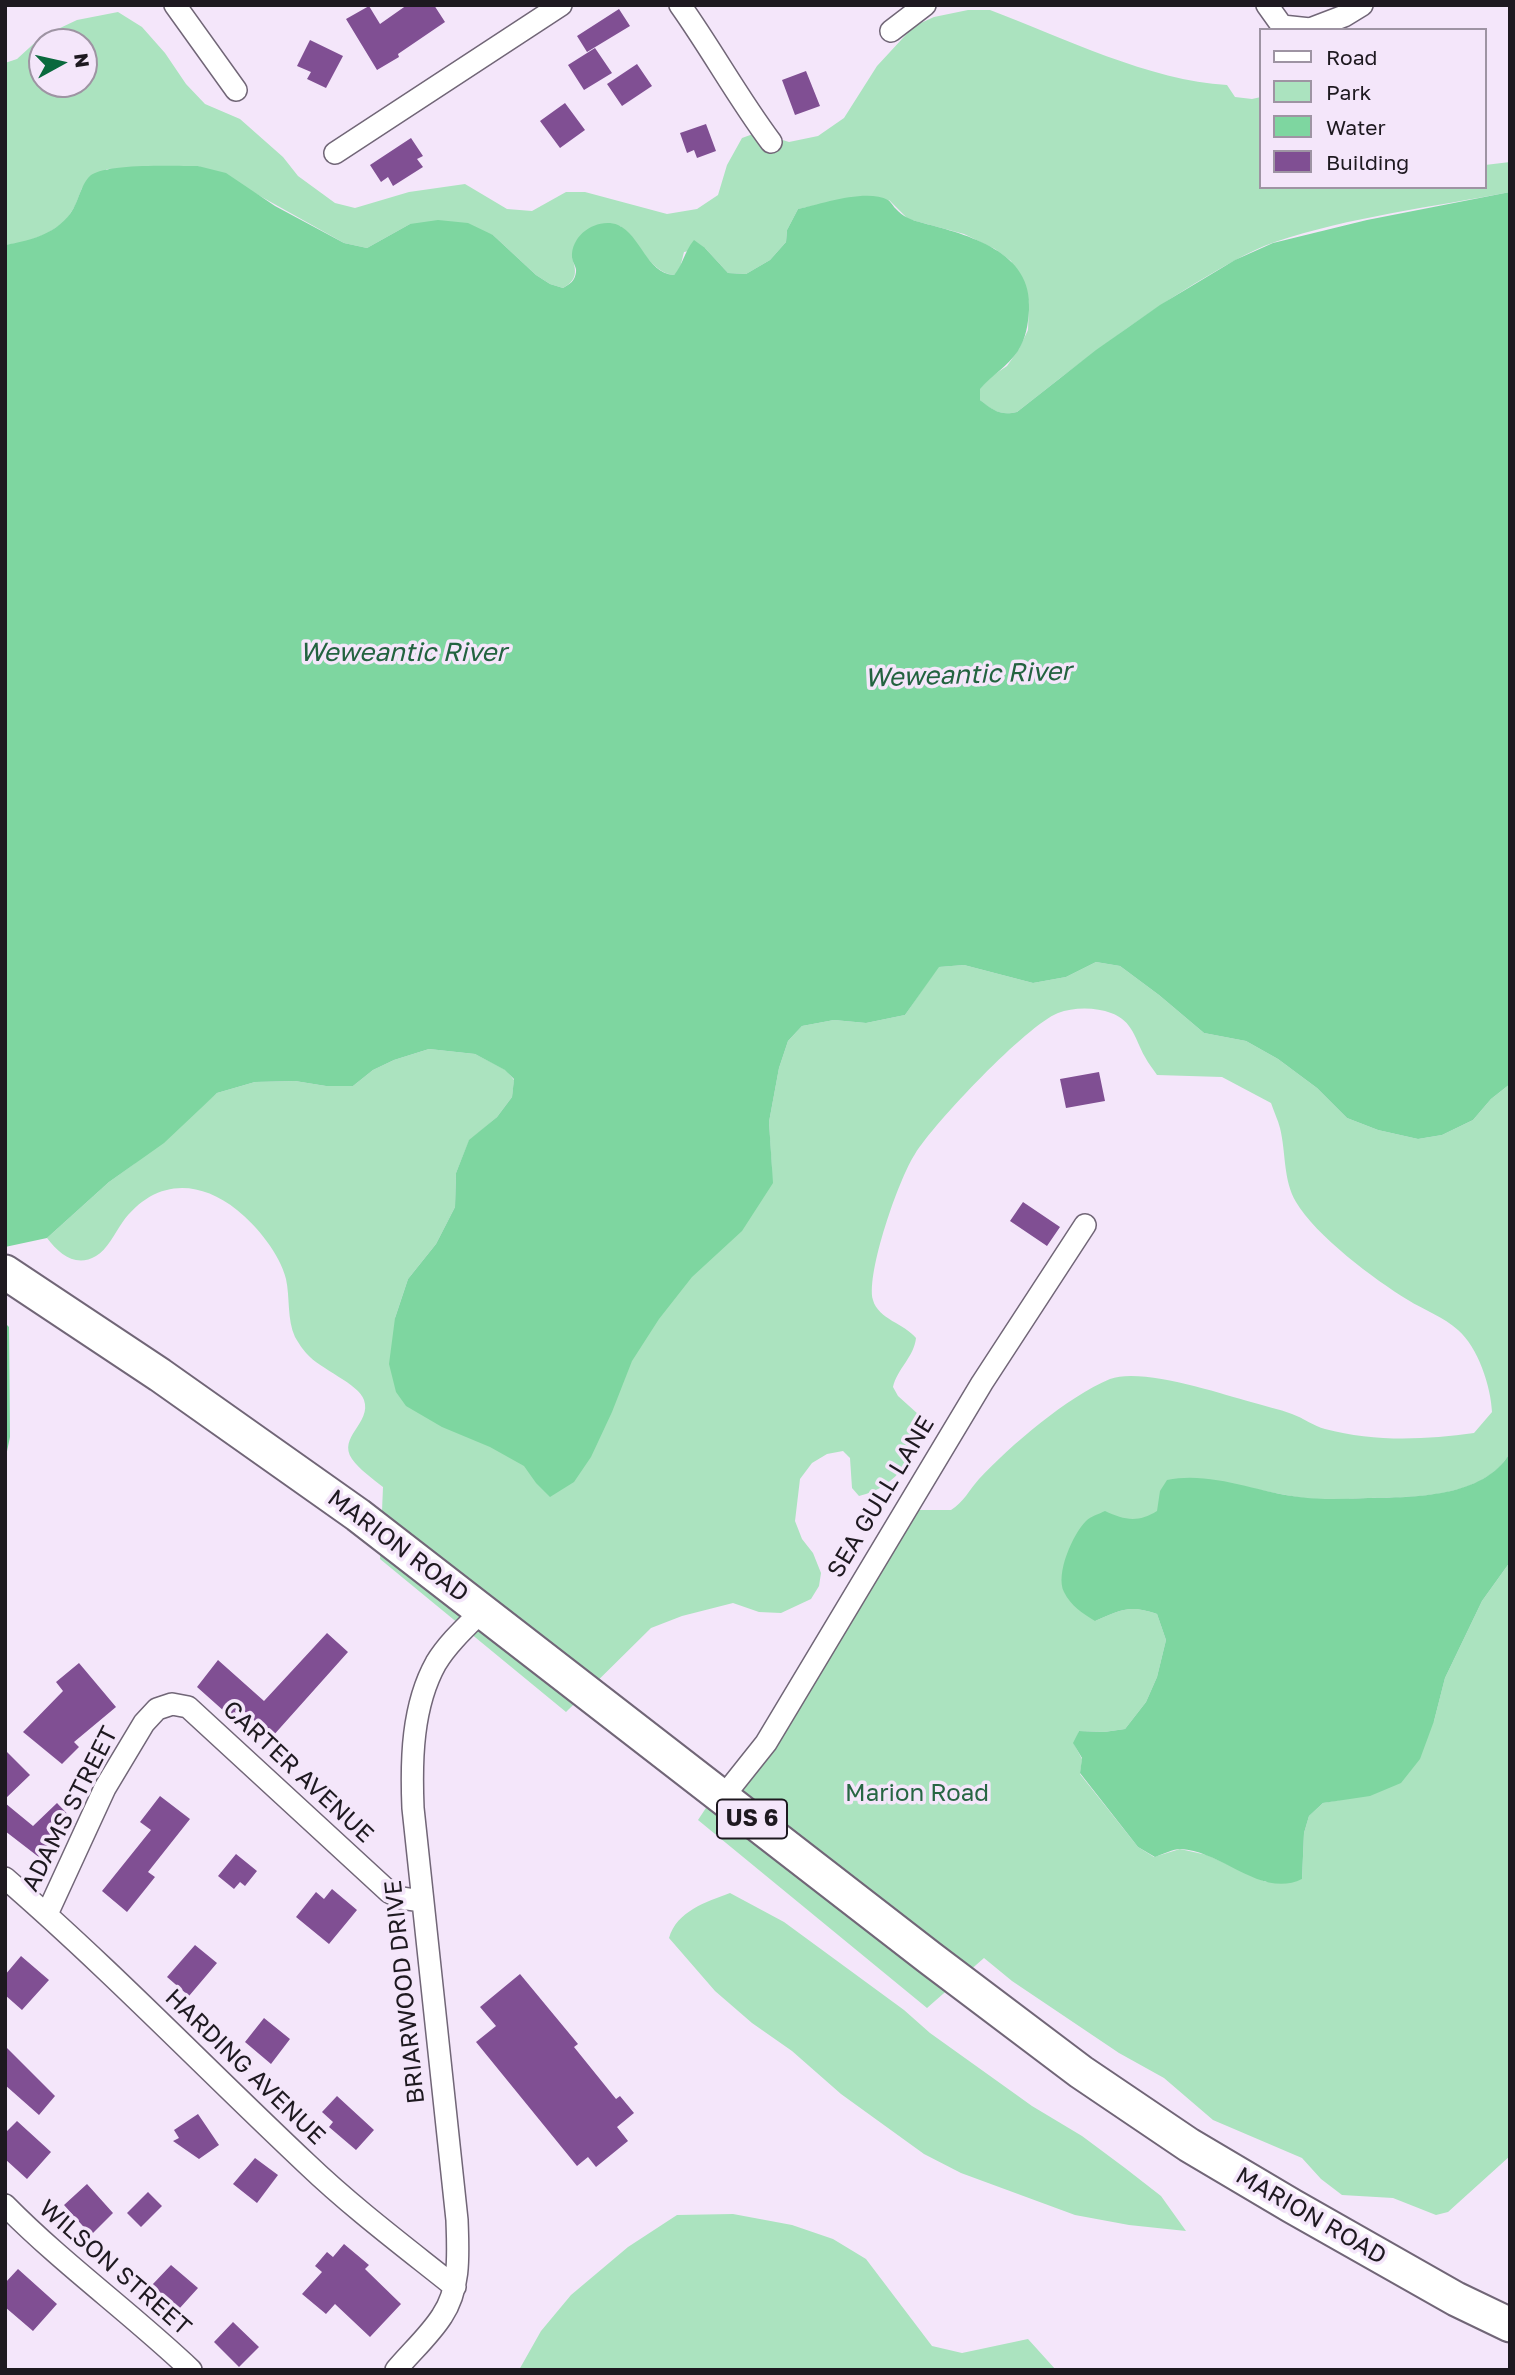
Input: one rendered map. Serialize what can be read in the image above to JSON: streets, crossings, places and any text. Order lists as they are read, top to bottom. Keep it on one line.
{"streets":{"main road":["MARION ROAD","US 6"],"street":["SEA GULL LANE","CARTER AVENUE","ADAMS STREET","BRIARWOOD DRIVE","HARDING AVENUE","WILSON STREET"]},"crossings":[["SEA GULL LANE","MARION ROAD"],["MARION ROAD","BRIARWOOD DRIVE"],["CARTER AVENUE","ADAMS STREET"],["CARTER AVENUE","BRIARWOOD DRIVE"],["ADAMS STREET","HARDING AVENUE"],["BRIARWOOD DRIVE","HARDING AVENUE"]],"water":["Weweantic River"],"parks":["Marion Road"],"legend":["Road","Park","Water","Building"],"north":"right"}
